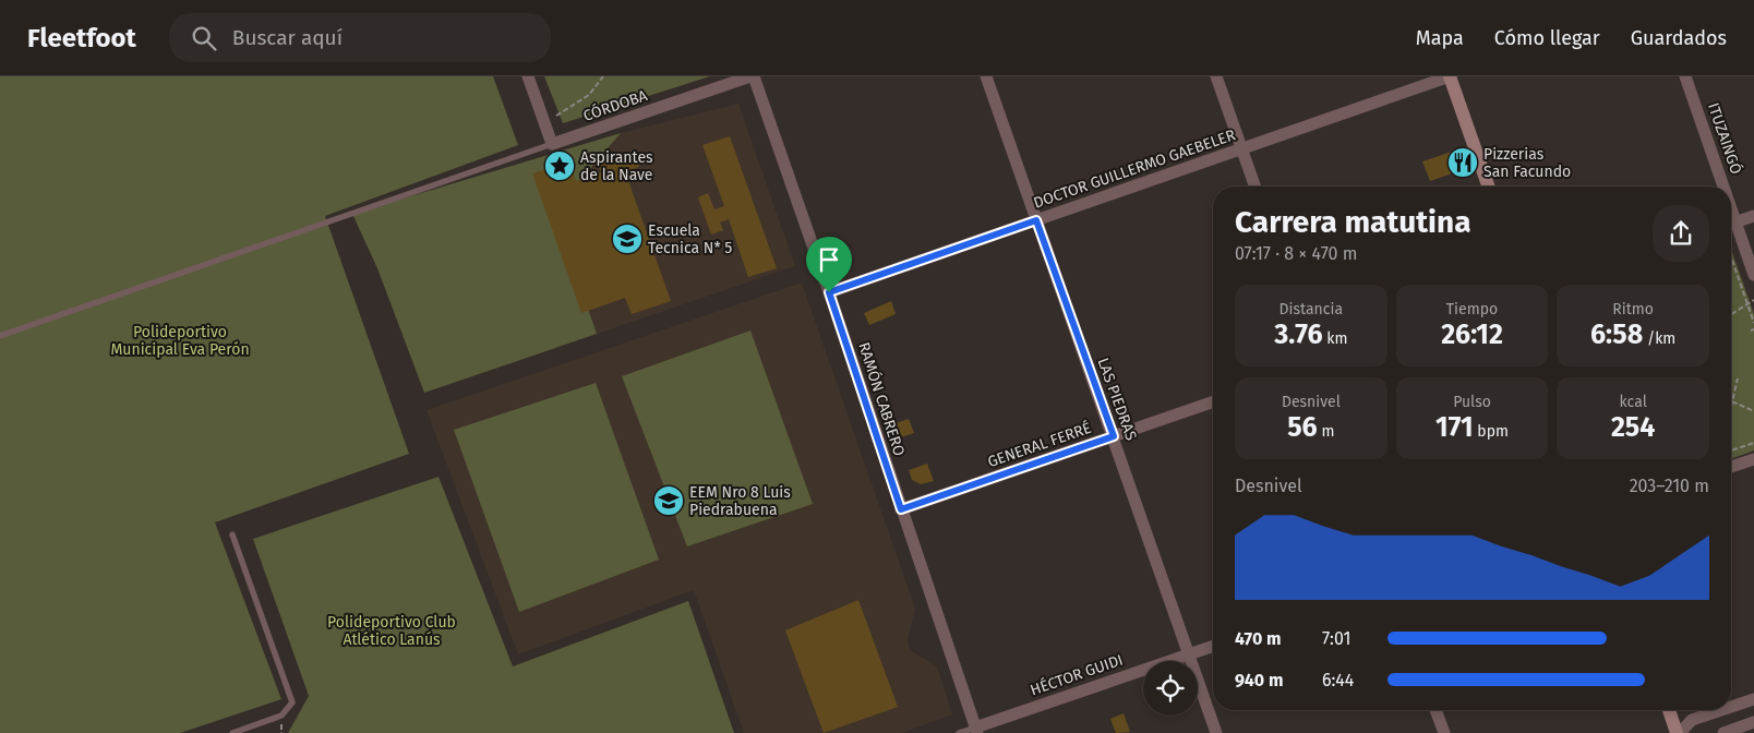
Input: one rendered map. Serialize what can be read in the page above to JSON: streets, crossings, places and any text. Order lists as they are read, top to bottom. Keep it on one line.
{"streets":{"street":["CÓRDOBA","ITUZAINGÓ","DOCTOR GUILLERMO GAEBELER","RAMÓN CABRERO","LAS PIEDRAS","GENERAL FERRÉ","HÉCTOR GUIDI"]},"crossings":[["CÓRDOBA","RAMÓN CABRERO"],["DOCTOR GUILLERMO GAEBELER","RAMÓN CABRERO"],["DOCTOR GUILLERMO GAEBELER","LAS PIEDRAS"],["RAMÓN CABRERO","GENERAL FERRÉ"],["RAMÓN CABRERO","HÉCTOR GUIDI"],["LAS PIEDRAS","GENERAL FERRÉ"],["LAS PIEDRAS","HÉCTOR GUIDI"]],"parks":["Polideportivo Municipal Eva Perón","Polideportivo Club Atlético Lanús"],"places":{"restaurant":["Pizzerias San Facundo"],"place":["Aspirantes de la Nave"],"school or university":["Escuela Tecnica N* 5","EEM Nro 8 Luis Piedrabuena"]},"page":{"header":"Fleetfoot","search":"Buscar aquí","nav":["Mapa","Cómo llegar","Guardados"],"heading":["Carrera matutina","07:17 · 8 × 470 m"],"stats":[["Distancia","3.76 km"],["Tiempo","26:12"],["Ritmo","6:58 /km"],["Desnivel","56 m"],["Pulso","171 bpm"],["kcal","254"]],"chart":["Desnivel","203–210 m"],"list":[{"name":"470 m","note":"7:01"},{"name":"940 m","note":"6:44"}]}}
